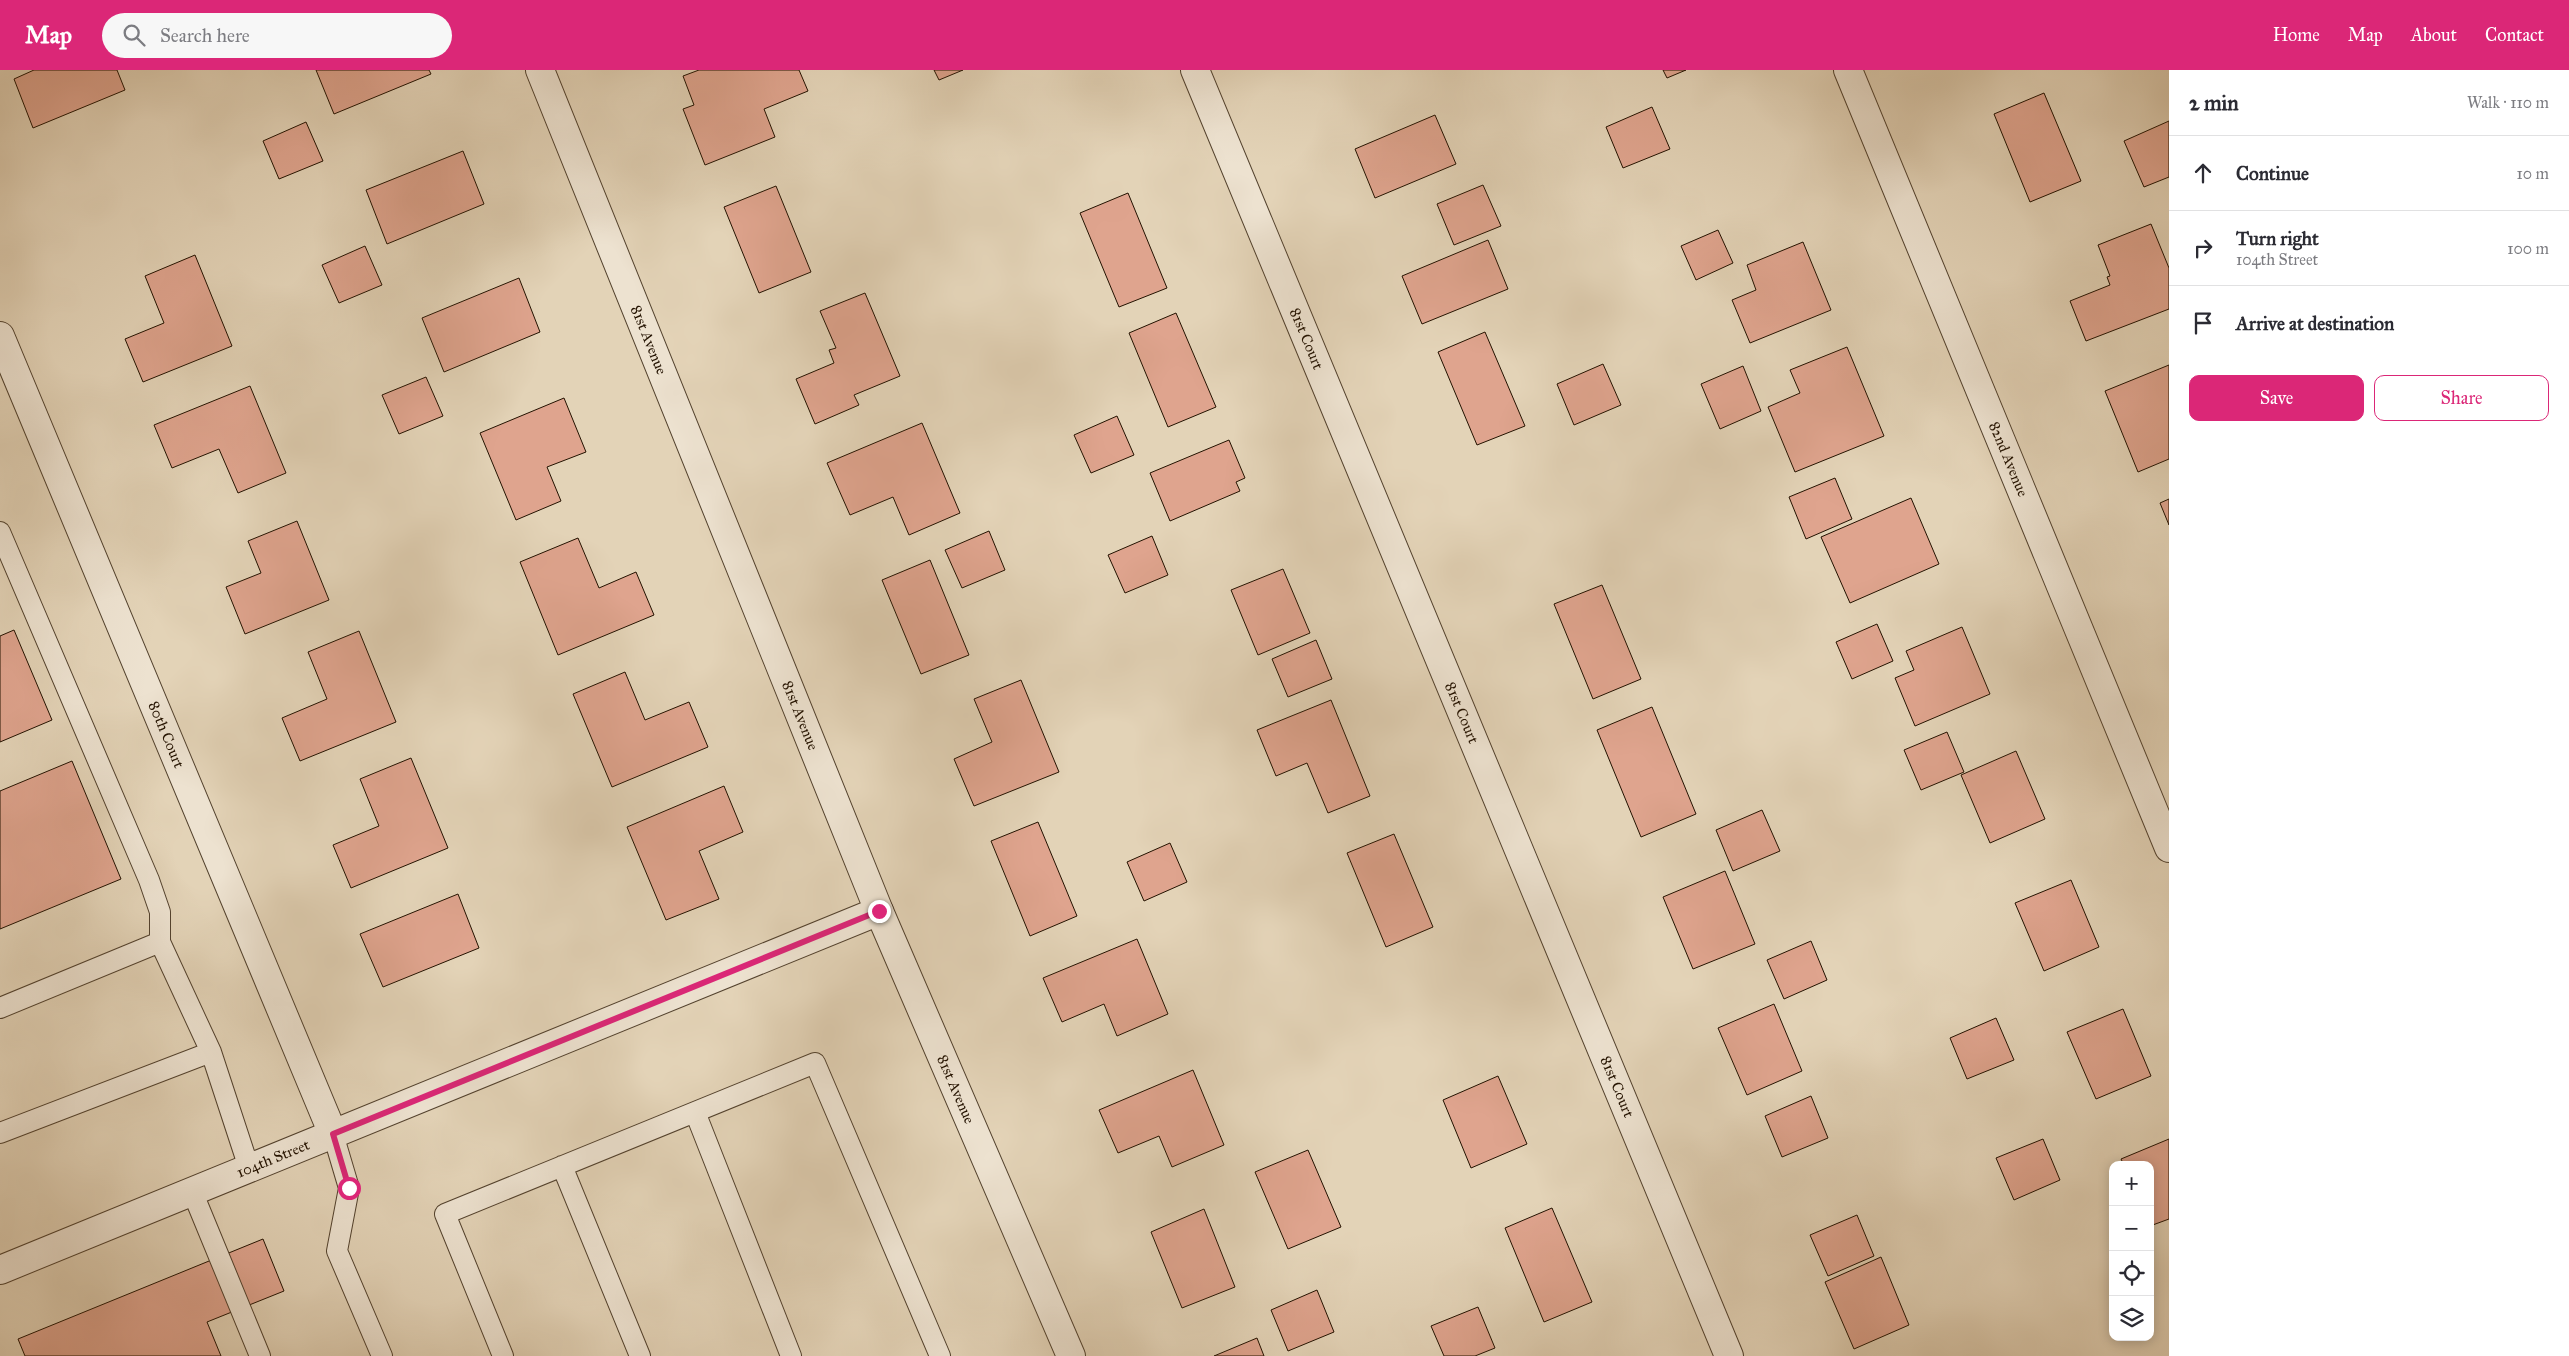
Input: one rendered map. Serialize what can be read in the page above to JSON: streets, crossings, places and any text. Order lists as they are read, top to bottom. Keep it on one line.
{"streets":{"street":["81st Court","81st Avenue","82nd Avenue","80th Court","104th Street"]},"crossings":[["81st Avenue","104th Street"],["80th Court","104th Street"]],"page":{"header":"Map","search":"Search here","nav":["Home","Map","About","Contact"],"heading":["2 min","Walk · 110 m"],"list":[["Continue","10 m"],["Turn right","104th Street","100 m"],"Arrive at destination"],"buttons":["Save","Share"],"map_buttons":["+","−"]}}
